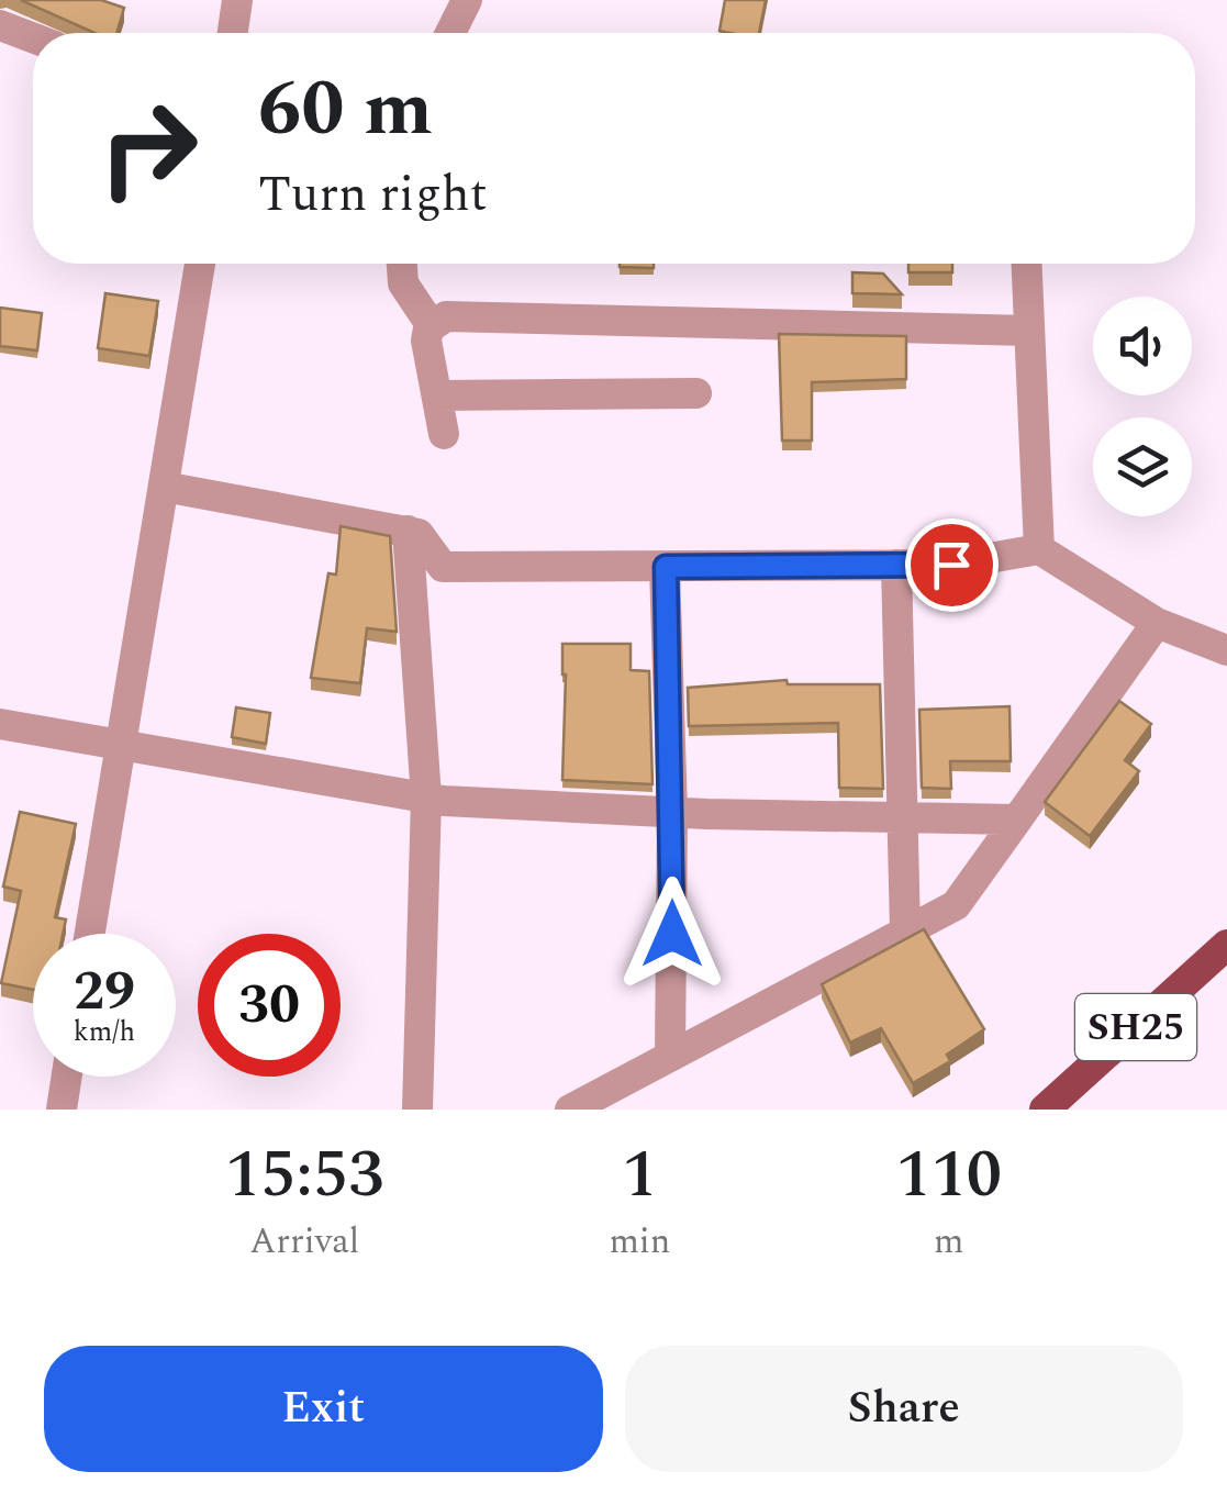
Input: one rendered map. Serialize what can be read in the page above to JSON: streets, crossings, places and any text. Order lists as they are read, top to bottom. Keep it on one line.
{"streets":{"main road":["SH25"]},"page":{"turn":["60 m","Turn right"],"speed":"29 km/h","limit":"30","eta":["15:53","Arrival","1","min","110","m"],"buttons":["Exit","Share"]}}
